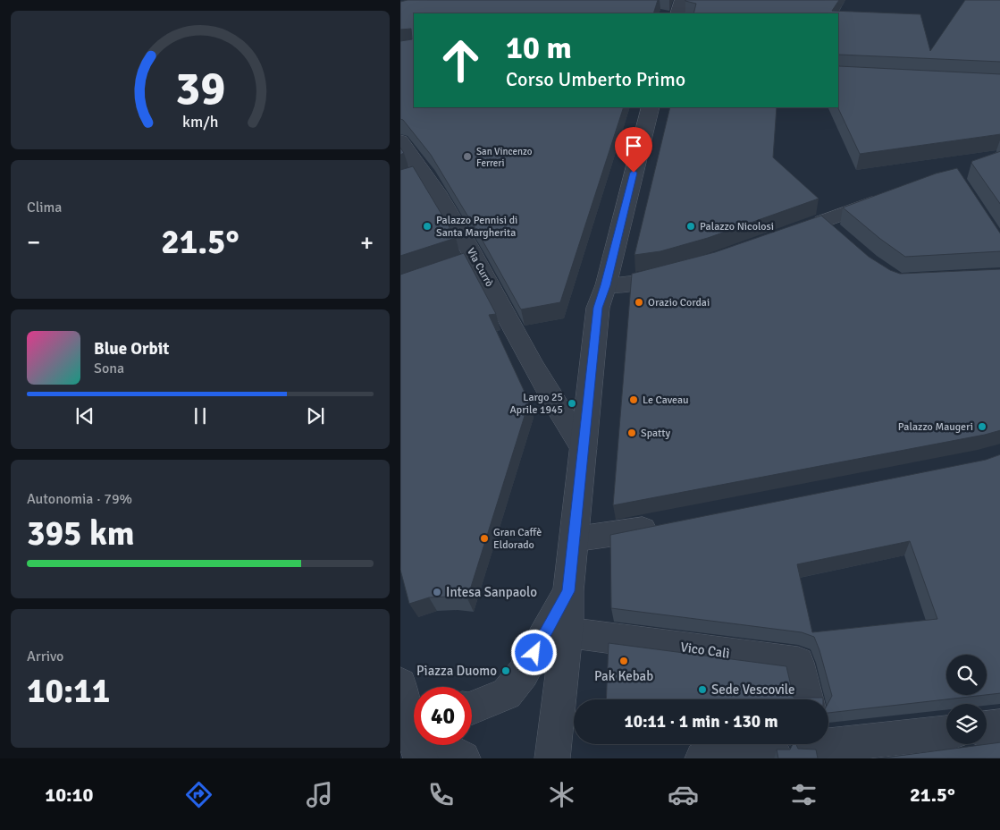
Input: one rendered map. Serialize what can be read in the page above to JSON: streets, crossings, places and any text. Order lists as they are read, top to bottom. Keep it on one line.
{"streets":{"street":["Via Currò","Vico Calì"]},"places":["San Vincenzo Ferreri","Palazzo Pennisi di Santa Margherita","Palazzo Nicolosi","Orazio Cordai","Le Caveau","Largo 25 Aprile 1945","Palazzo Maugeri","Spatty","Gran Caffè Eldorado","Intesa Sanpaolo","Pak Kebab","Piazza Duomo","Sede Vescovile"],"page":{"turn":["10 m","Corso Umberto Primo"],"tile":["Clima",["Autonomia · 79%","395 km"],["Arrivo","10:11"]],"heat":["−","21.5°","+"],"song":["Blue Orbit","Sona"],"limit":"40","trip":"10:11 · 1 min · 130 m","tabs":["10:10","21.5°"],"gauge":["39","km/h"]}}
